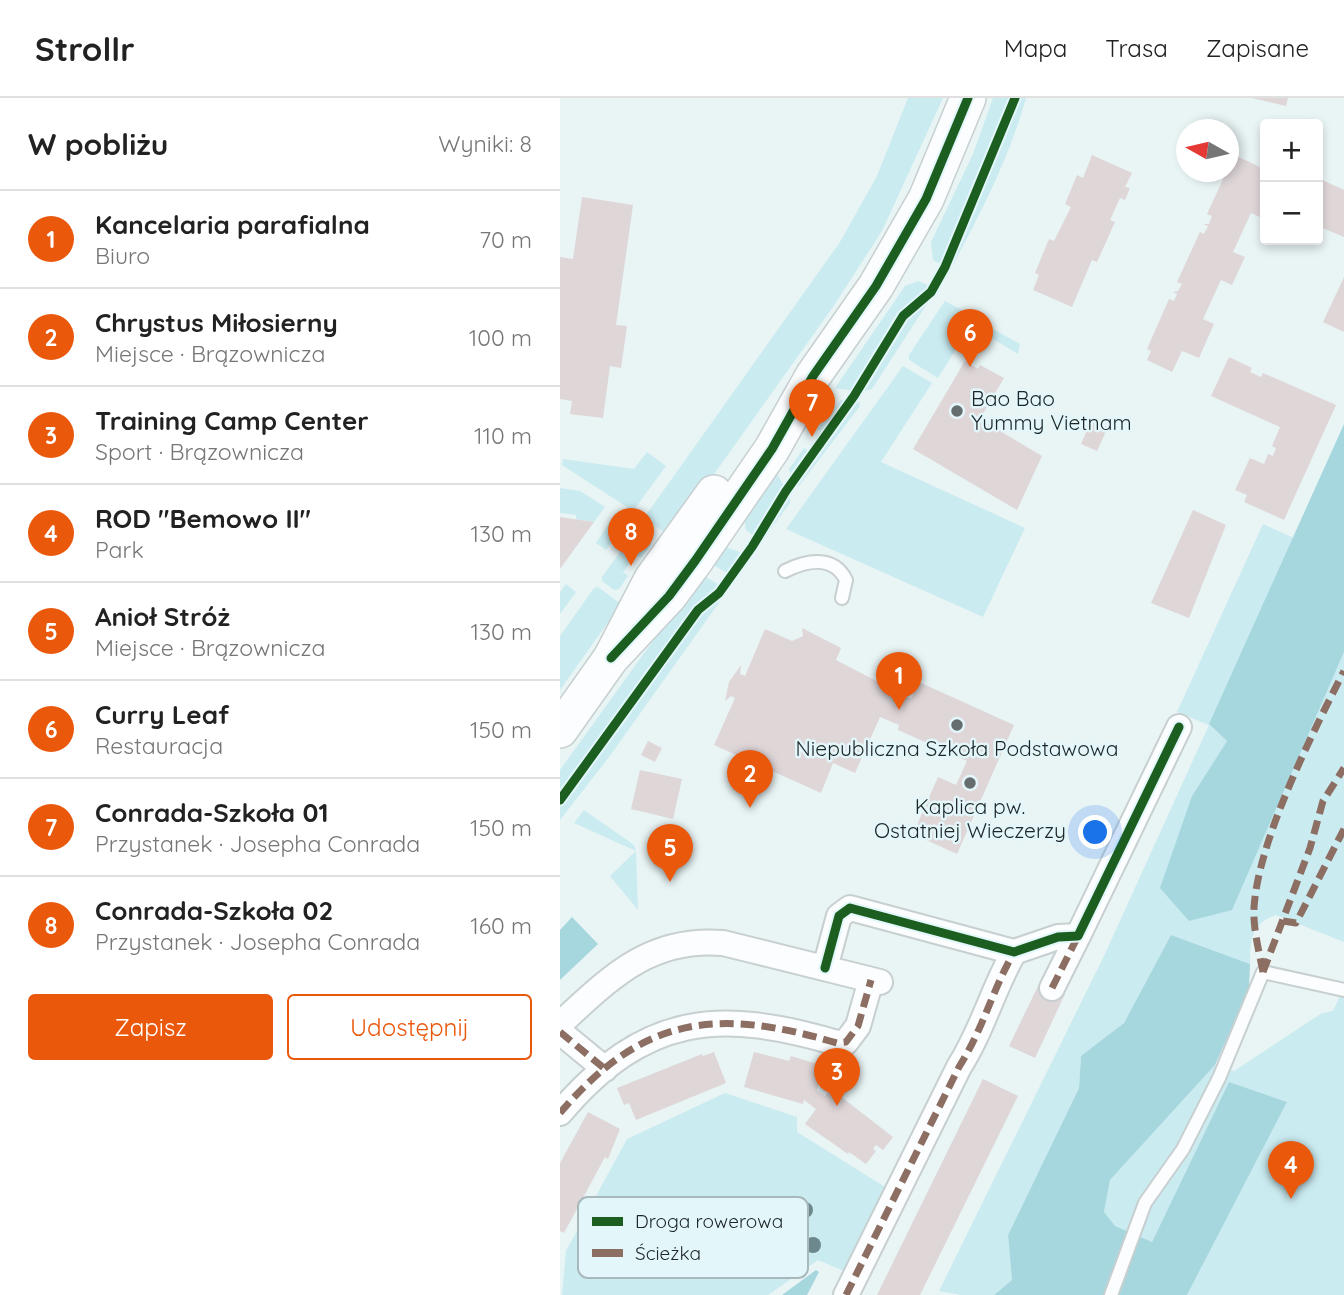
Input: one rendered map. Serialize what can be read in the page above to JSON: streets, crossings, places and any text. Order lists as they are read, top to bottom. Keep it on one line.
{"places":["Bao Bao Yummy Vietnam","Niepubliczna Szkoła Podstawowa","Kaplica pw. Ostatniej Wieczerzy"],"legend":["Droga rowerowa","Ścieżka"],"north":"left","page":{"header":"Strollr","nav":["Mapa","Trasa","Zapisane"],"heading":["W pobliżu","Wyniki: 8"],"map_buttons":["+","−"],"list":[{"mark":"1","name":"Kancelaria parafialna","note":"Biuro","value":"70 m"},{"mark":"2","name":"Chrystus Miłosierny","note":"Miejsce · Brązownicza","value":"100 m"},{"mark":"3","name":"Training Camp Center","note":"Sport · Brązownicza","value":"110 m"},{"mark":"4","name":"ROD \"Bemowo II\"","note":"Park","value":"130 m"},{"mark":"5","name":"Anioł Stróż","note":"Miejsce · Brązownicza","value":"130 m"},{"mark":"6","name":"Curry Leaf","note":"Restauracja","value":"150 m"},{"mark":"7","name":"Conrada-Szkoła 01","note":"Przystanek · Josepha Conrada","value":"150 m"},{"mark":"8","name":"Conrada-Szkoła 02","note":"Przystanek · Josepha Conrada","value":"160 m"}],"pins":["6","7","8","1","2","5","3","4"],"buttons":["Zapisz","Udostępnij"]}}
